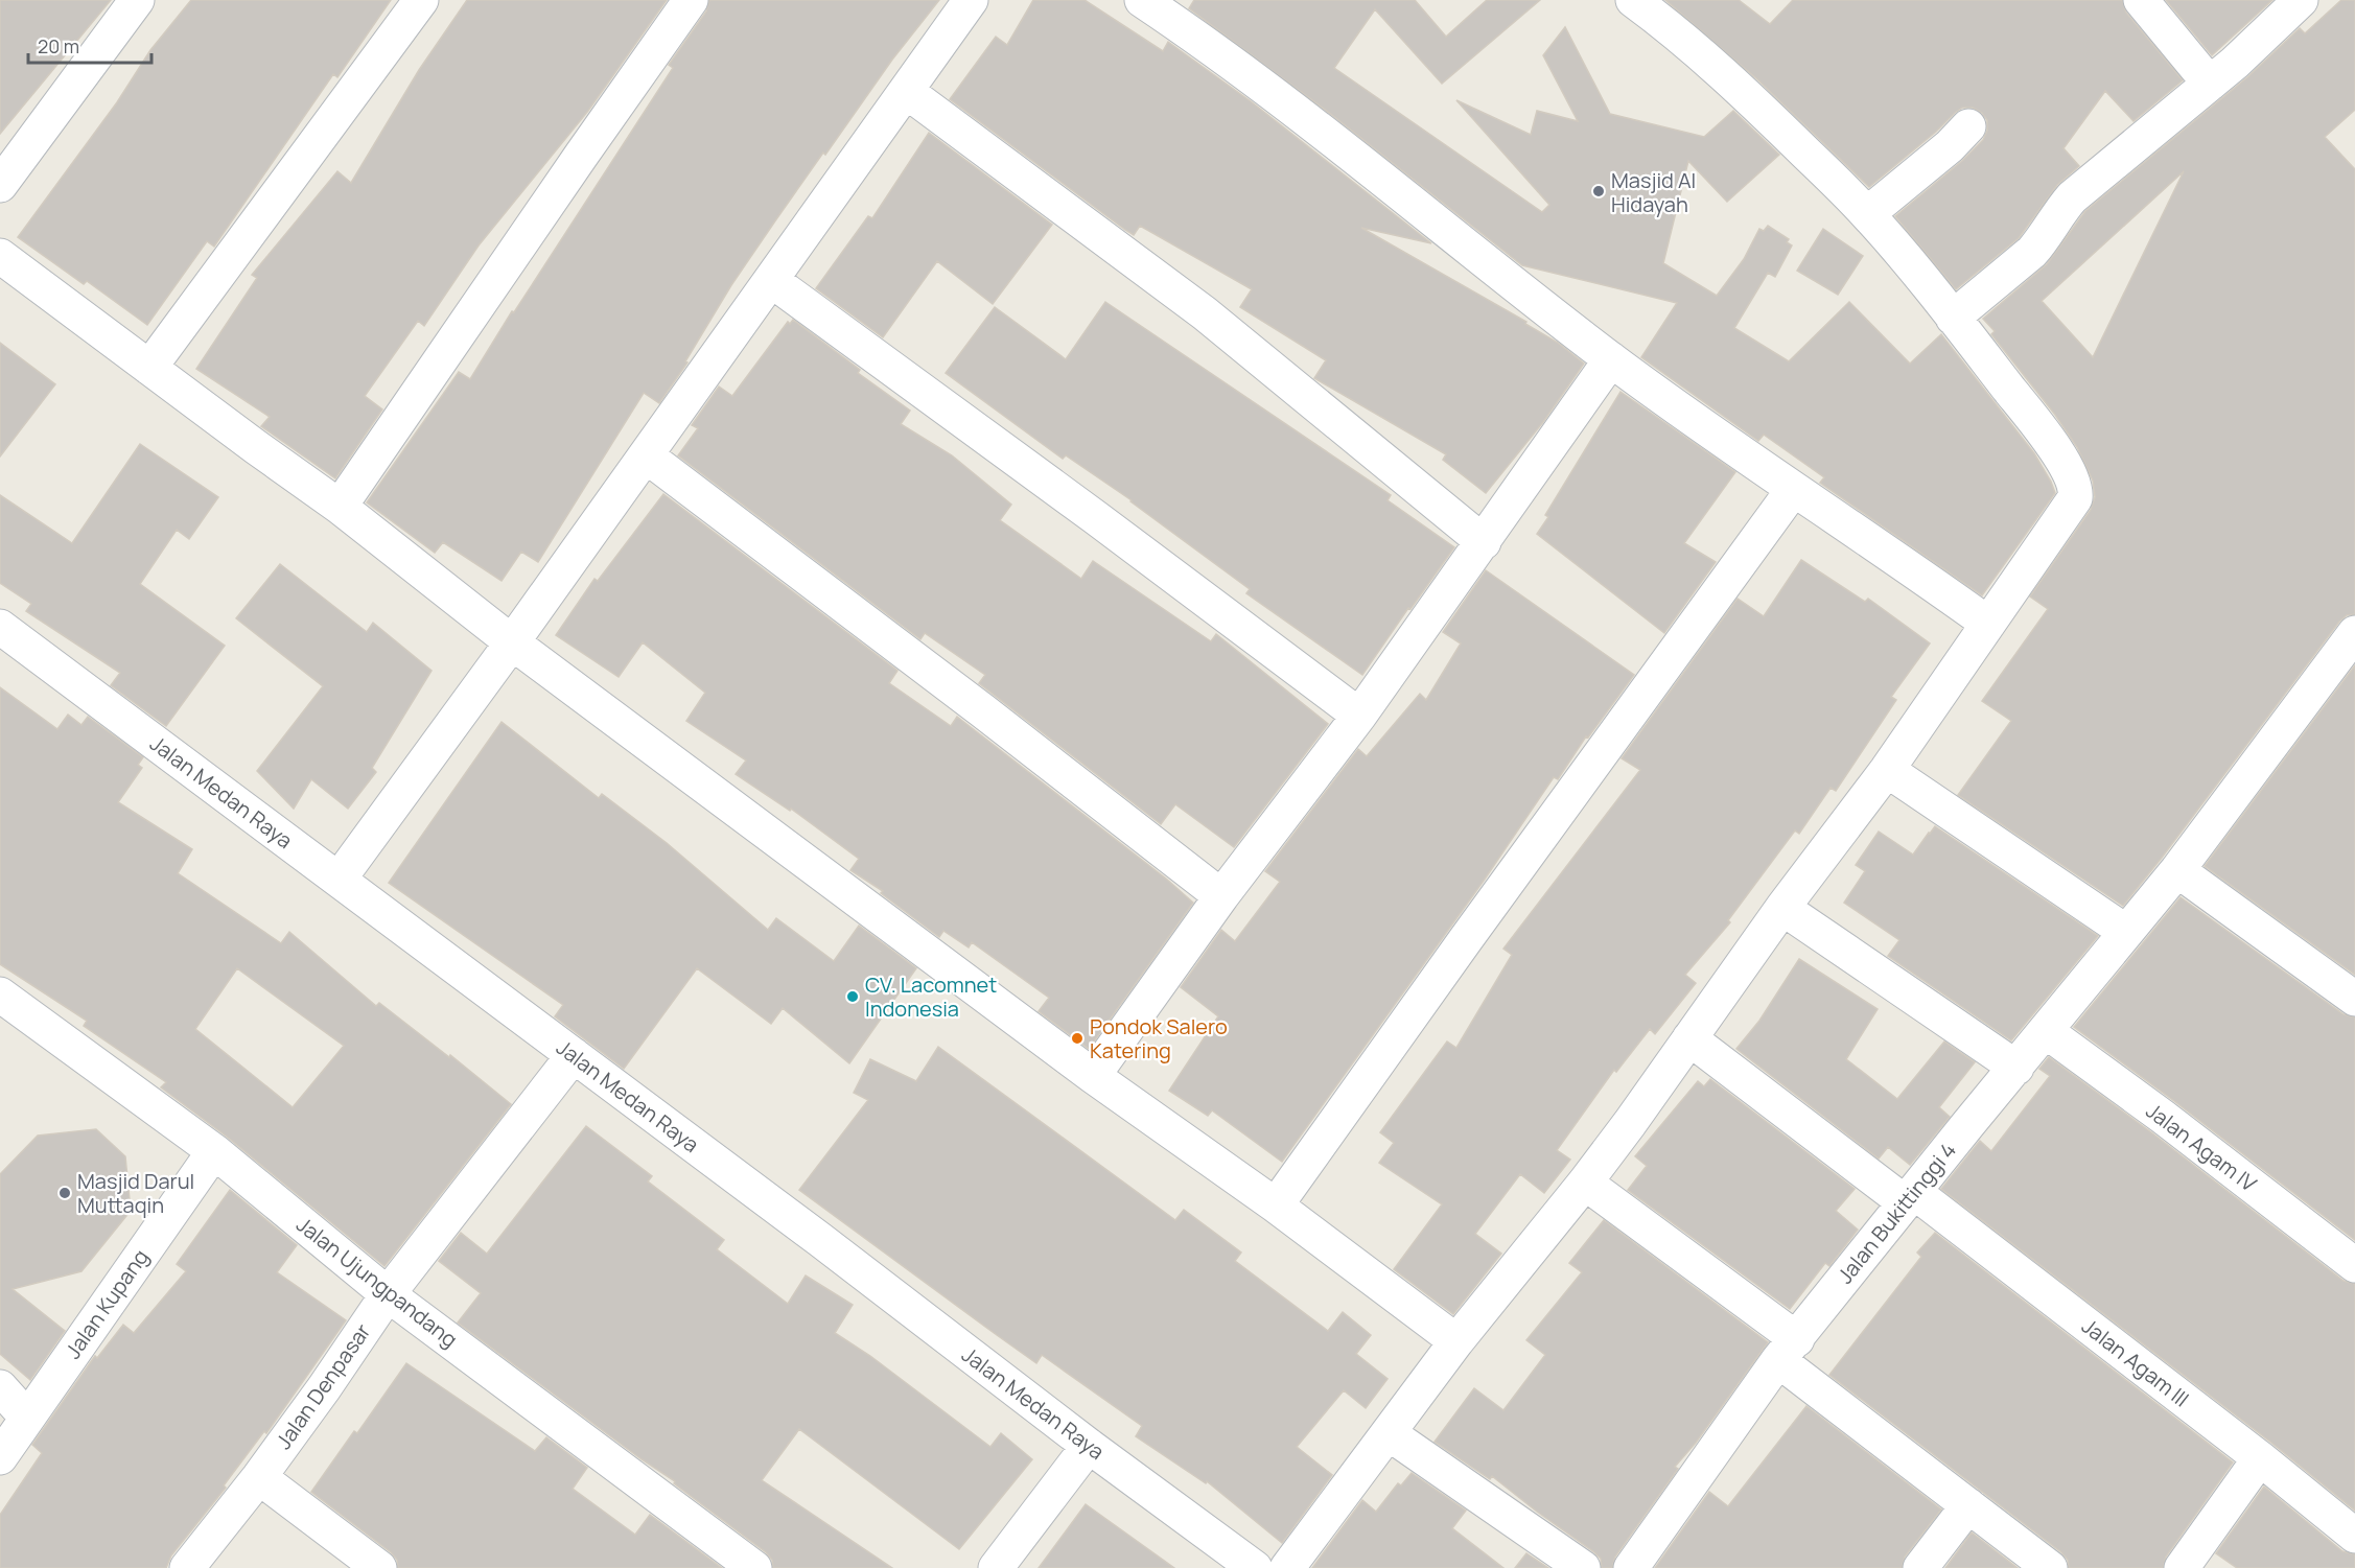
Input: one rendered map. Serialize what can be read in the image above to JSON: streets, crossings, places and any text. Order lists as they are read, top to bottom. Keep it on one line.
{"streets":{"street":["Jalan Medan Raya","Jalan Agam IV","Jalan Bukittinggi 4","Jalan Ujungpandang","Jalan Kupang","Jalan Agam III","Jalan Denpasar"]},"crossings":[["Jalan Medan Raya","Jalan Denpasar"],["Jalan Agam IV","Jalan Bukittinggi 4"],["Jalan Bukittinggi 4","Jalan Agam III"],["Jalan Ujungpandang","Jalan Kupang"],["Jalan Ujungpandang","Jalan Denpasar"]],"places":["Masjid Al Hidayah","CV. Lacomnet Indonesia","Pondok Salero Katering","Masjid Darul Muttaqin"],"scale_bar":"20 m"}
